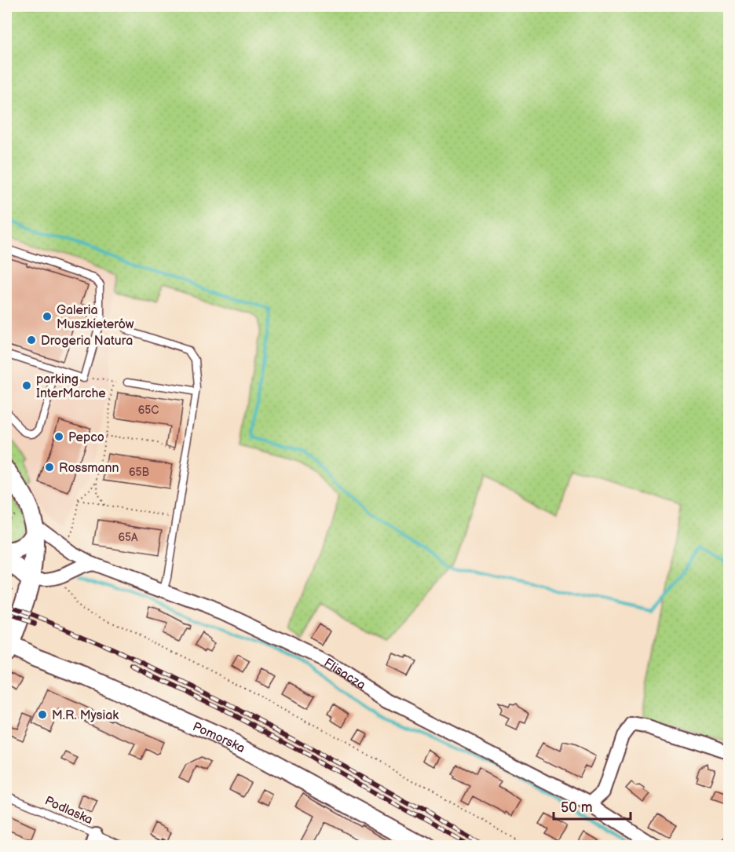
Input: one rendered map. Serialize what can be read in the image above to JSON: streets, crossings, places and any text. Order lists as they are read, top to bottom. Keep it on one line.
{"streets":{"street":["Flisacza","Pomorska"],"lane":["Podlaska"]},"places":["Galeria Muszkieterów","Drogeria Natura","parking InterMarche","Pepco","Rossmann","M.R. Mysiak"],"house_numbers":["65C","65B","65A"],"scale_bar":"50 m"}
